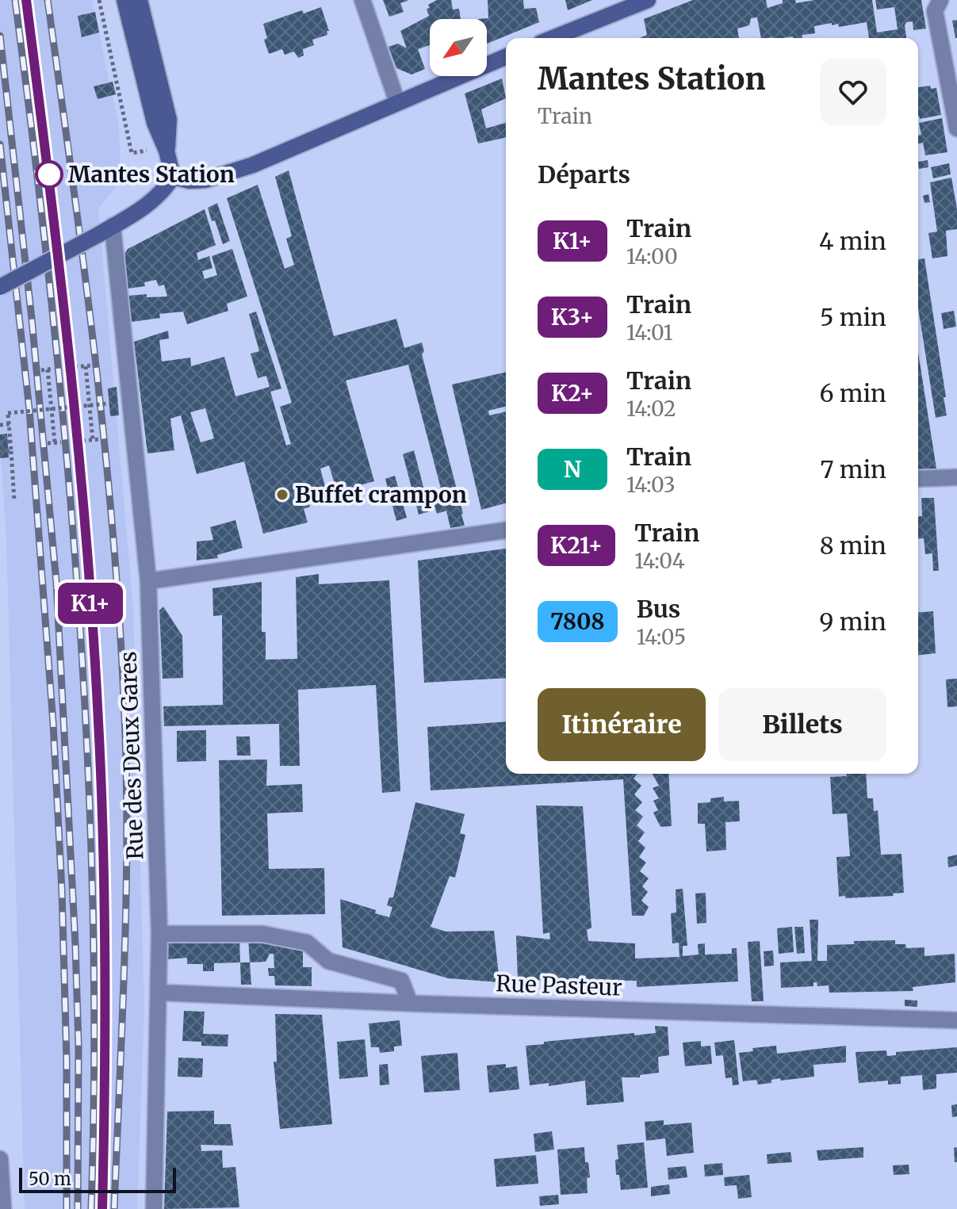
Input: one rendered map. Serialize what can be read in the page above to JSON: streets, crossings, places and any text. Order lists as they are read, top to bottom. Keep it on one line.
{"streets":{"street":["Rue des Deux Gares","Rue Pasteur"]},"crossings":[["Rue des Deux Gares","Rue Pasteur"]],"places":["Mantes Station","Buffet crampon"],"scale_bar":"50 m","north":"bottom left","page":{"on_map":"K1+","heading":[["Mantes Station","Train"],"Départs"],"list":[{"mark":"K1+","name":"Train","note":"14:00","value":"4 min"},{"mark":"K3+","name":"Train","note":"14:01","value":"5 min"},{"mark":"K2+","name":"Train","note":"14:02","value":"6 min"},{"mark":"N","name":"Train","note":"14:03","value":"7 min"},{"mark":"K21+","name":"Train","note":"14:04","value":"8 min"},{"mark":"7808","name":"Bus","note":"14:05","value":"9 min"}],"buttons":["Itinéraire","Billets"],"scale":"50 m"}}
